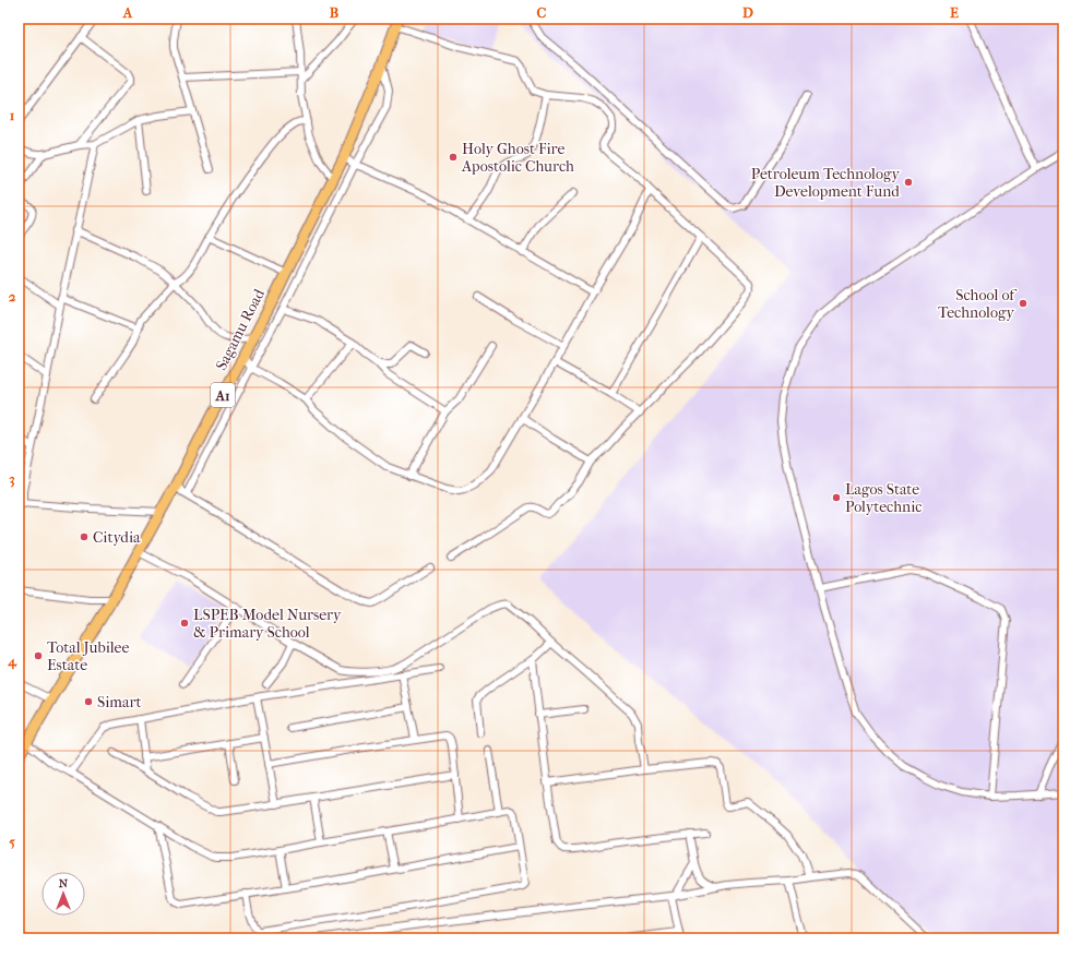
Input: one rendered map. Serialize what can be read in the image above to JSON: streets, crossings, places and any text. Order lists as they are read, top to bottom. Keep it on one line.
{"streets":{"highway":["Sagamu Road","A1"]},"places":["Holy Ghost Fire Apostolic Church","Petroleum Technology Development Fund","School of Technology","Lagos State Polytechnic","Citydia","LSPEB Model Nursery & Primary School","Total Jubilee Estate","Simart"],"north":"top","grid":{"columns":["A","B","C","D","E"],"rows":["1","2","3","4","5"]}}
